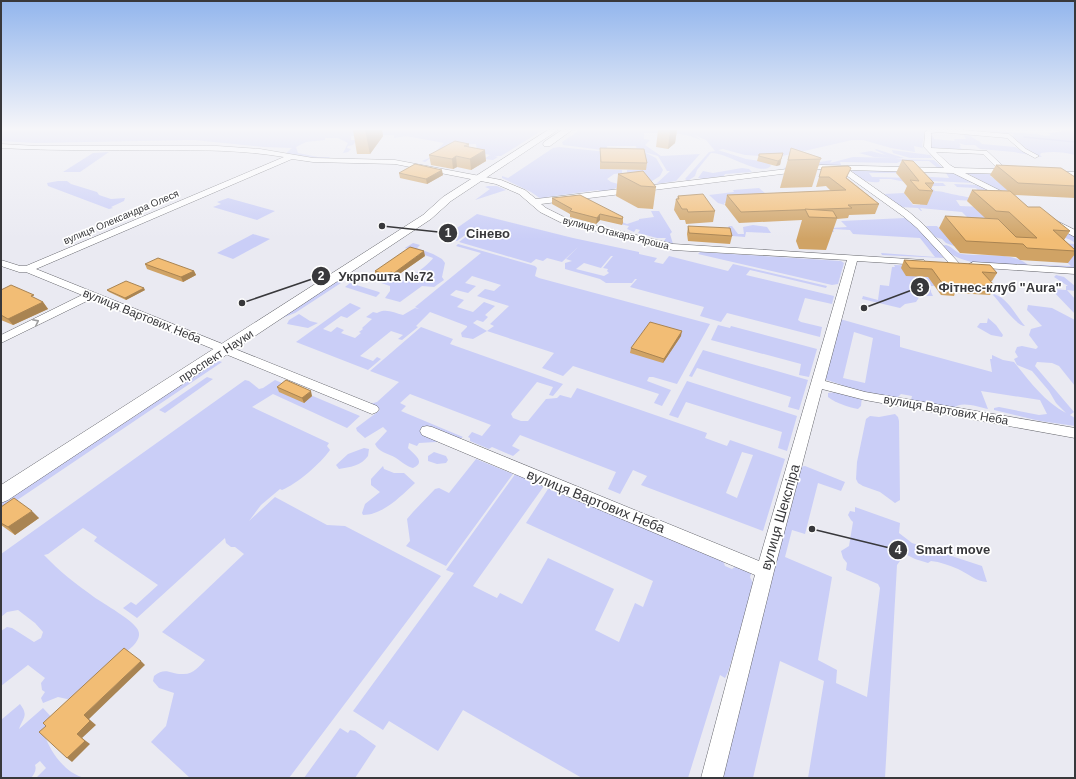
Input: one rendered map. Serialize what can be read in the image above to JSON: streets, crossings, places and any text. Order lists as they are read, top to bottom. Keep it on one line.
{"streets":{"main road":["проспект Науки"],"street":["вулиця Олександра Олеся","вулиця Отакара Яроша","вулиця Вартових Неба","вулиця Шекспіра"]},"crossings":[["вулиця Олександра Олеся","вулиця Вартових Неба"],["вулиця Отакара Яроша","проспект Науки"],["вулиця Отакара Яроша","вулиця Шекспіра"],["вулиця Вартових Неба","проспект Науки"],["вулиця Вартових Неба","вулиця Шекспіра"]],"places":["Сінево","Укрпошта №72","Фітнес-клуб \"Aura\"","Smart move"]}
